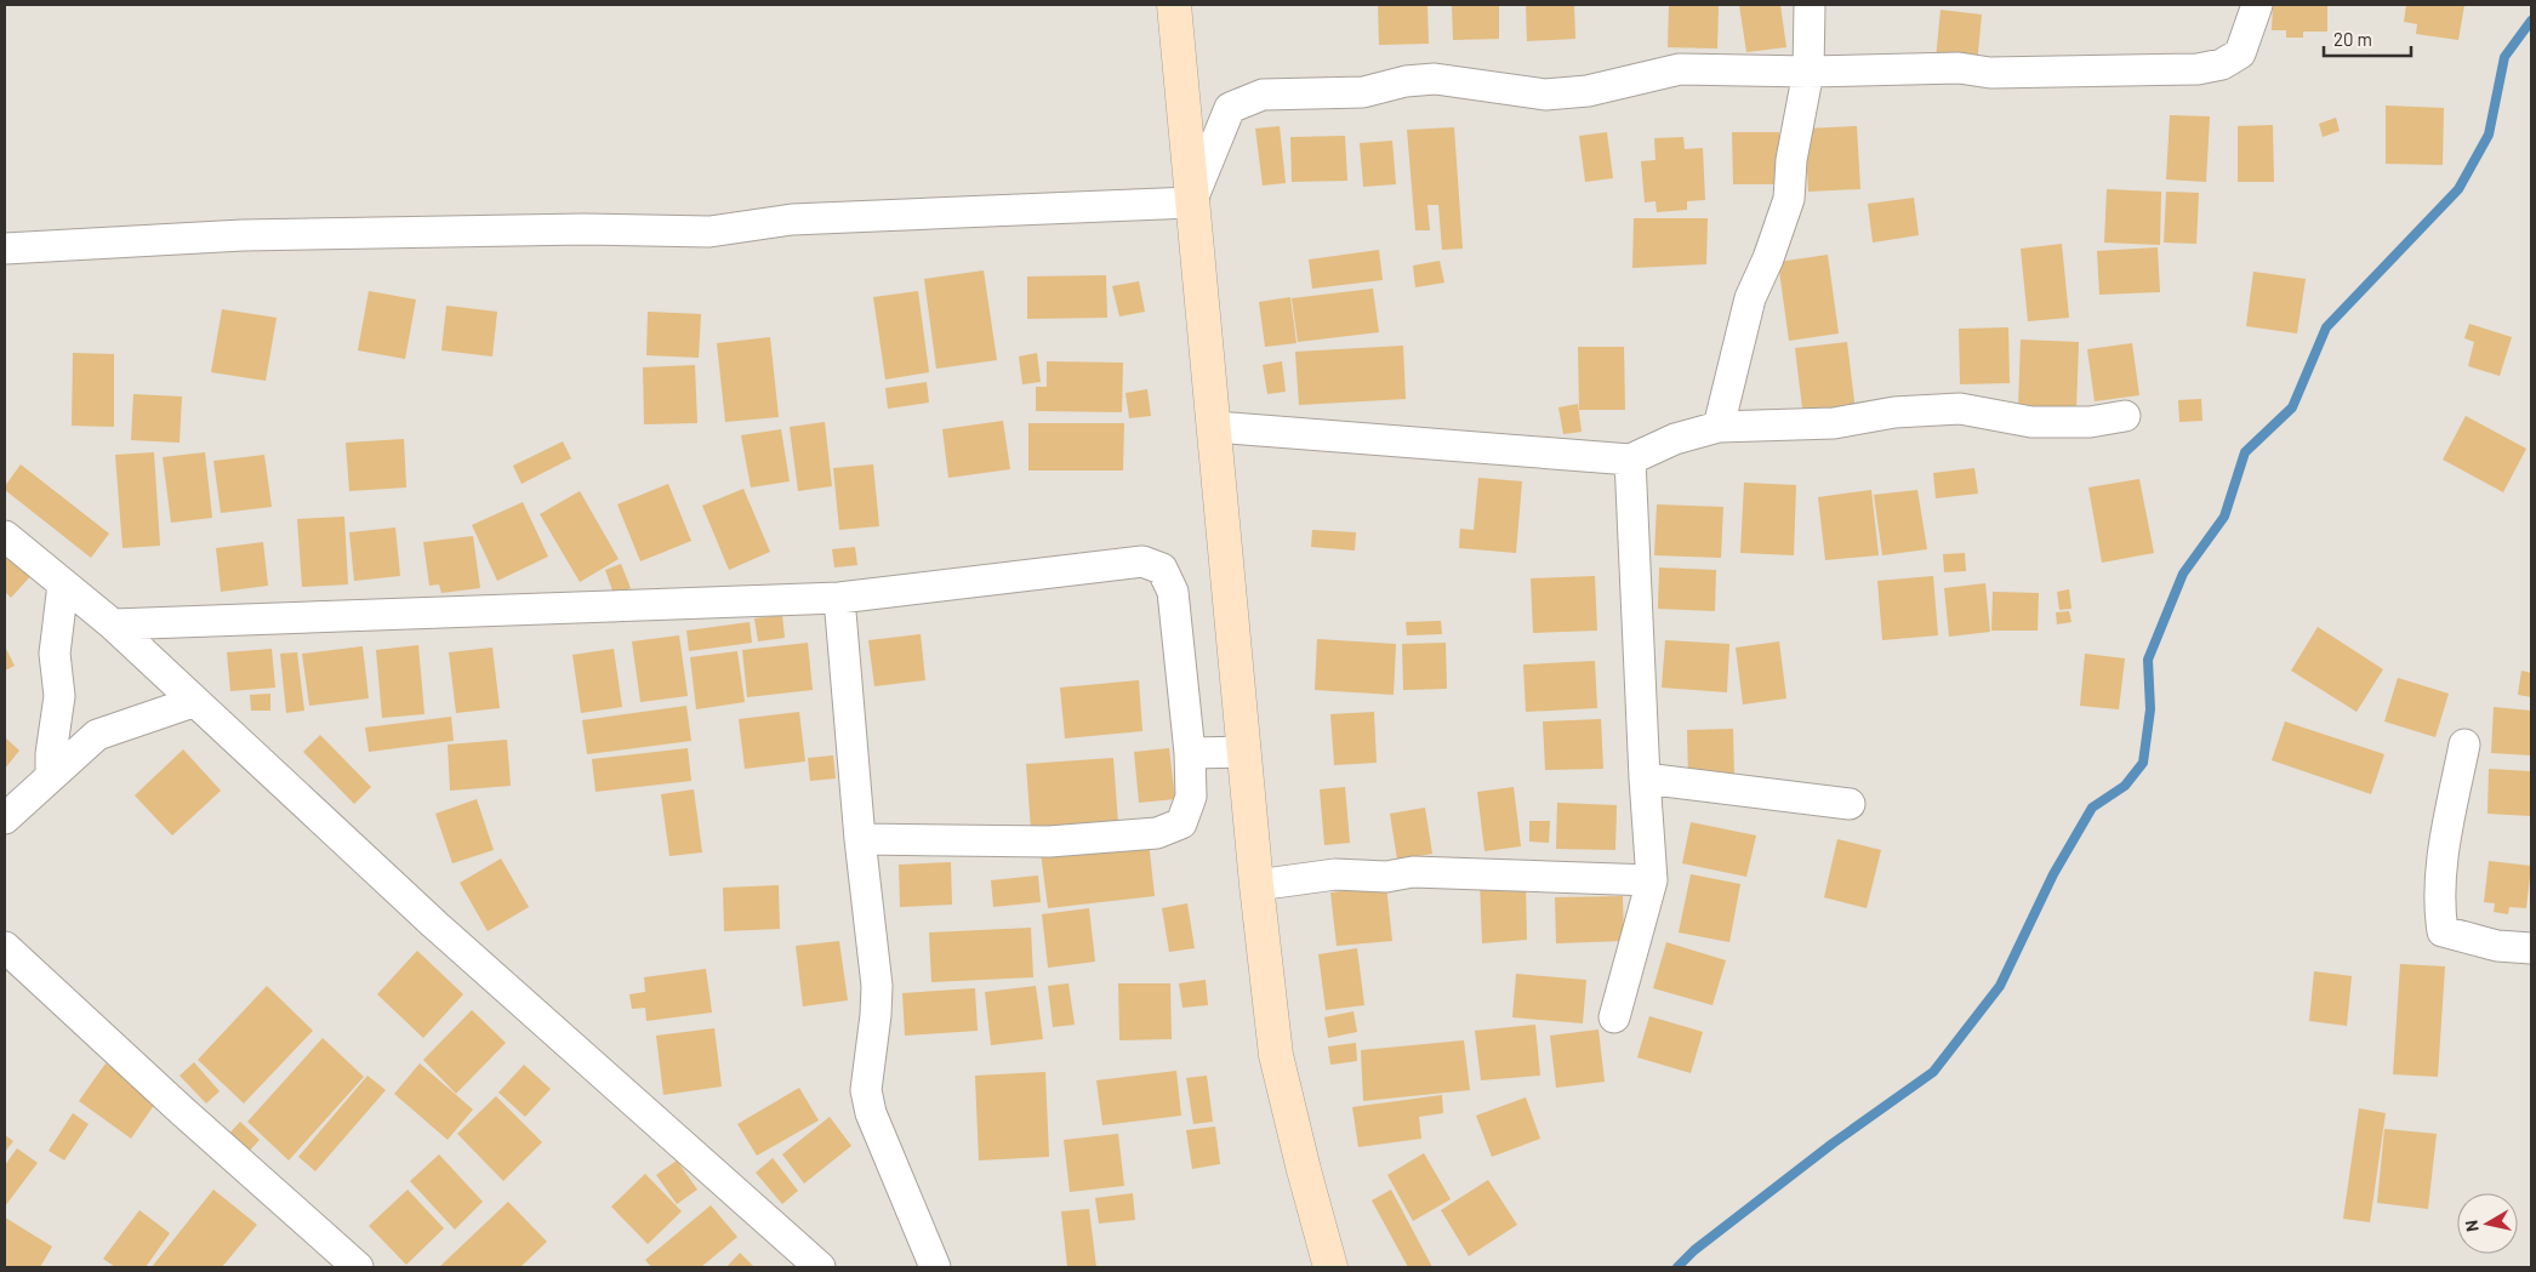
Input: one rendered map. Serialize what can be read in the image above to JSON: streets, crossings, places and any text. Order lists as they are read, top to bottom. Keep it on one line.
{"scale_bar":"20 m","north":"left"}
